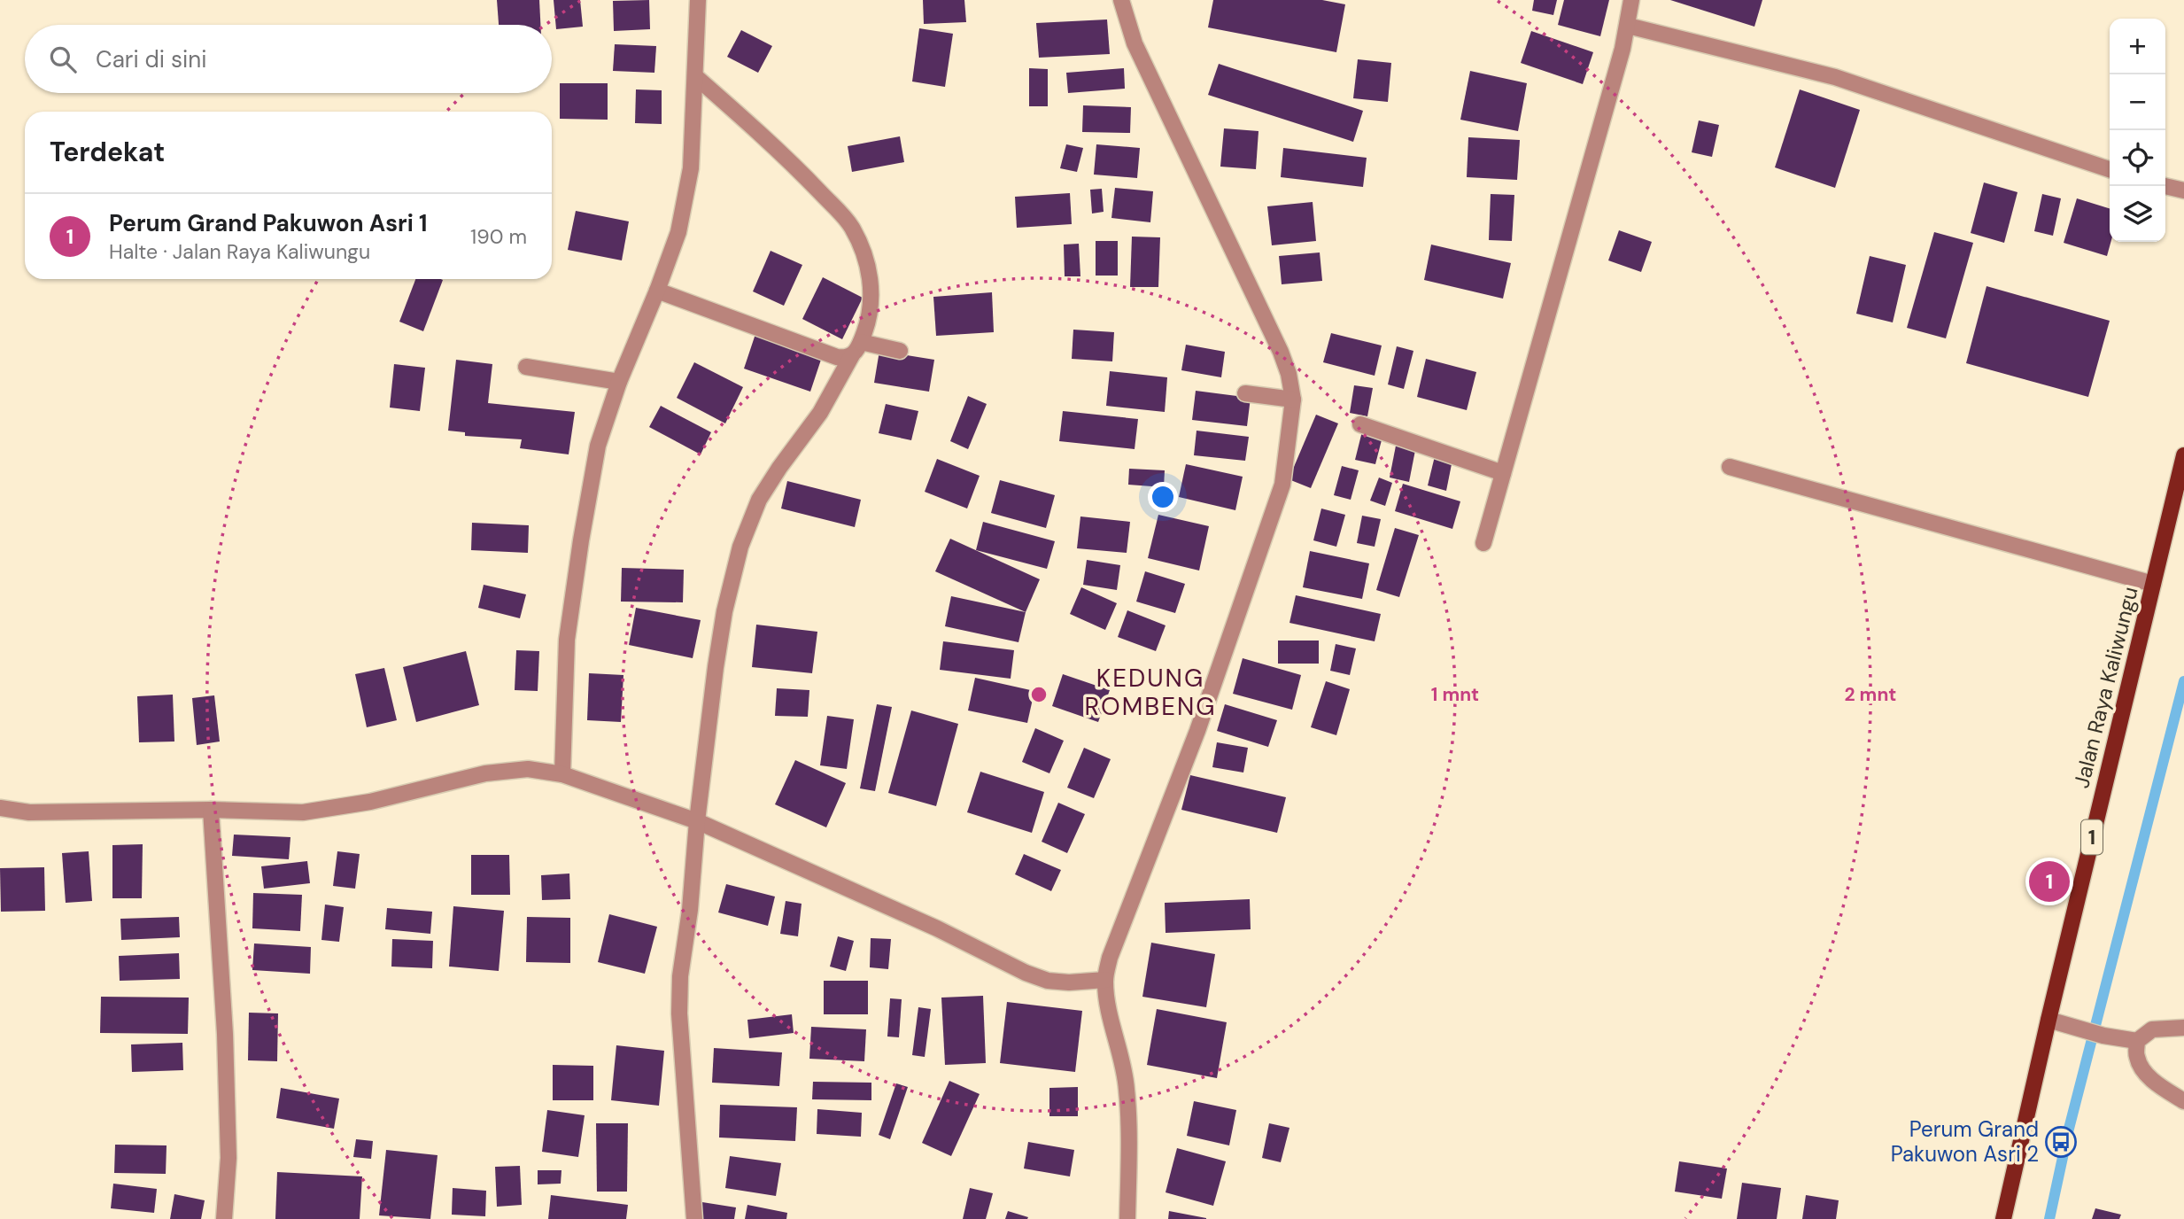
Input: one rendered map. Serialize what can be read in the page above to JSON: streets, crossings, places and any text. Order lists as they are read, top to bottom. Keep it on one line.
{"streets":{"main road":["Jalan Raya Kaliwungu","1"]},"districts":["KEDUNG ROMBENG"],"places":{"bus stop":["Perum Grand Pakuwon Asri 2"]},"page":{"map_buttons":["+","−"],"search":"Cari di sini","heading":"Terdekat","list":[{"mark":"1","name":"Perum Grand Pakuwon Asri 1","note":"Halte · Jalan Raya Kaliwungu","value":"190 m"}],"pins":"1"},"rings":["1 mnt","2 mnt"]}
